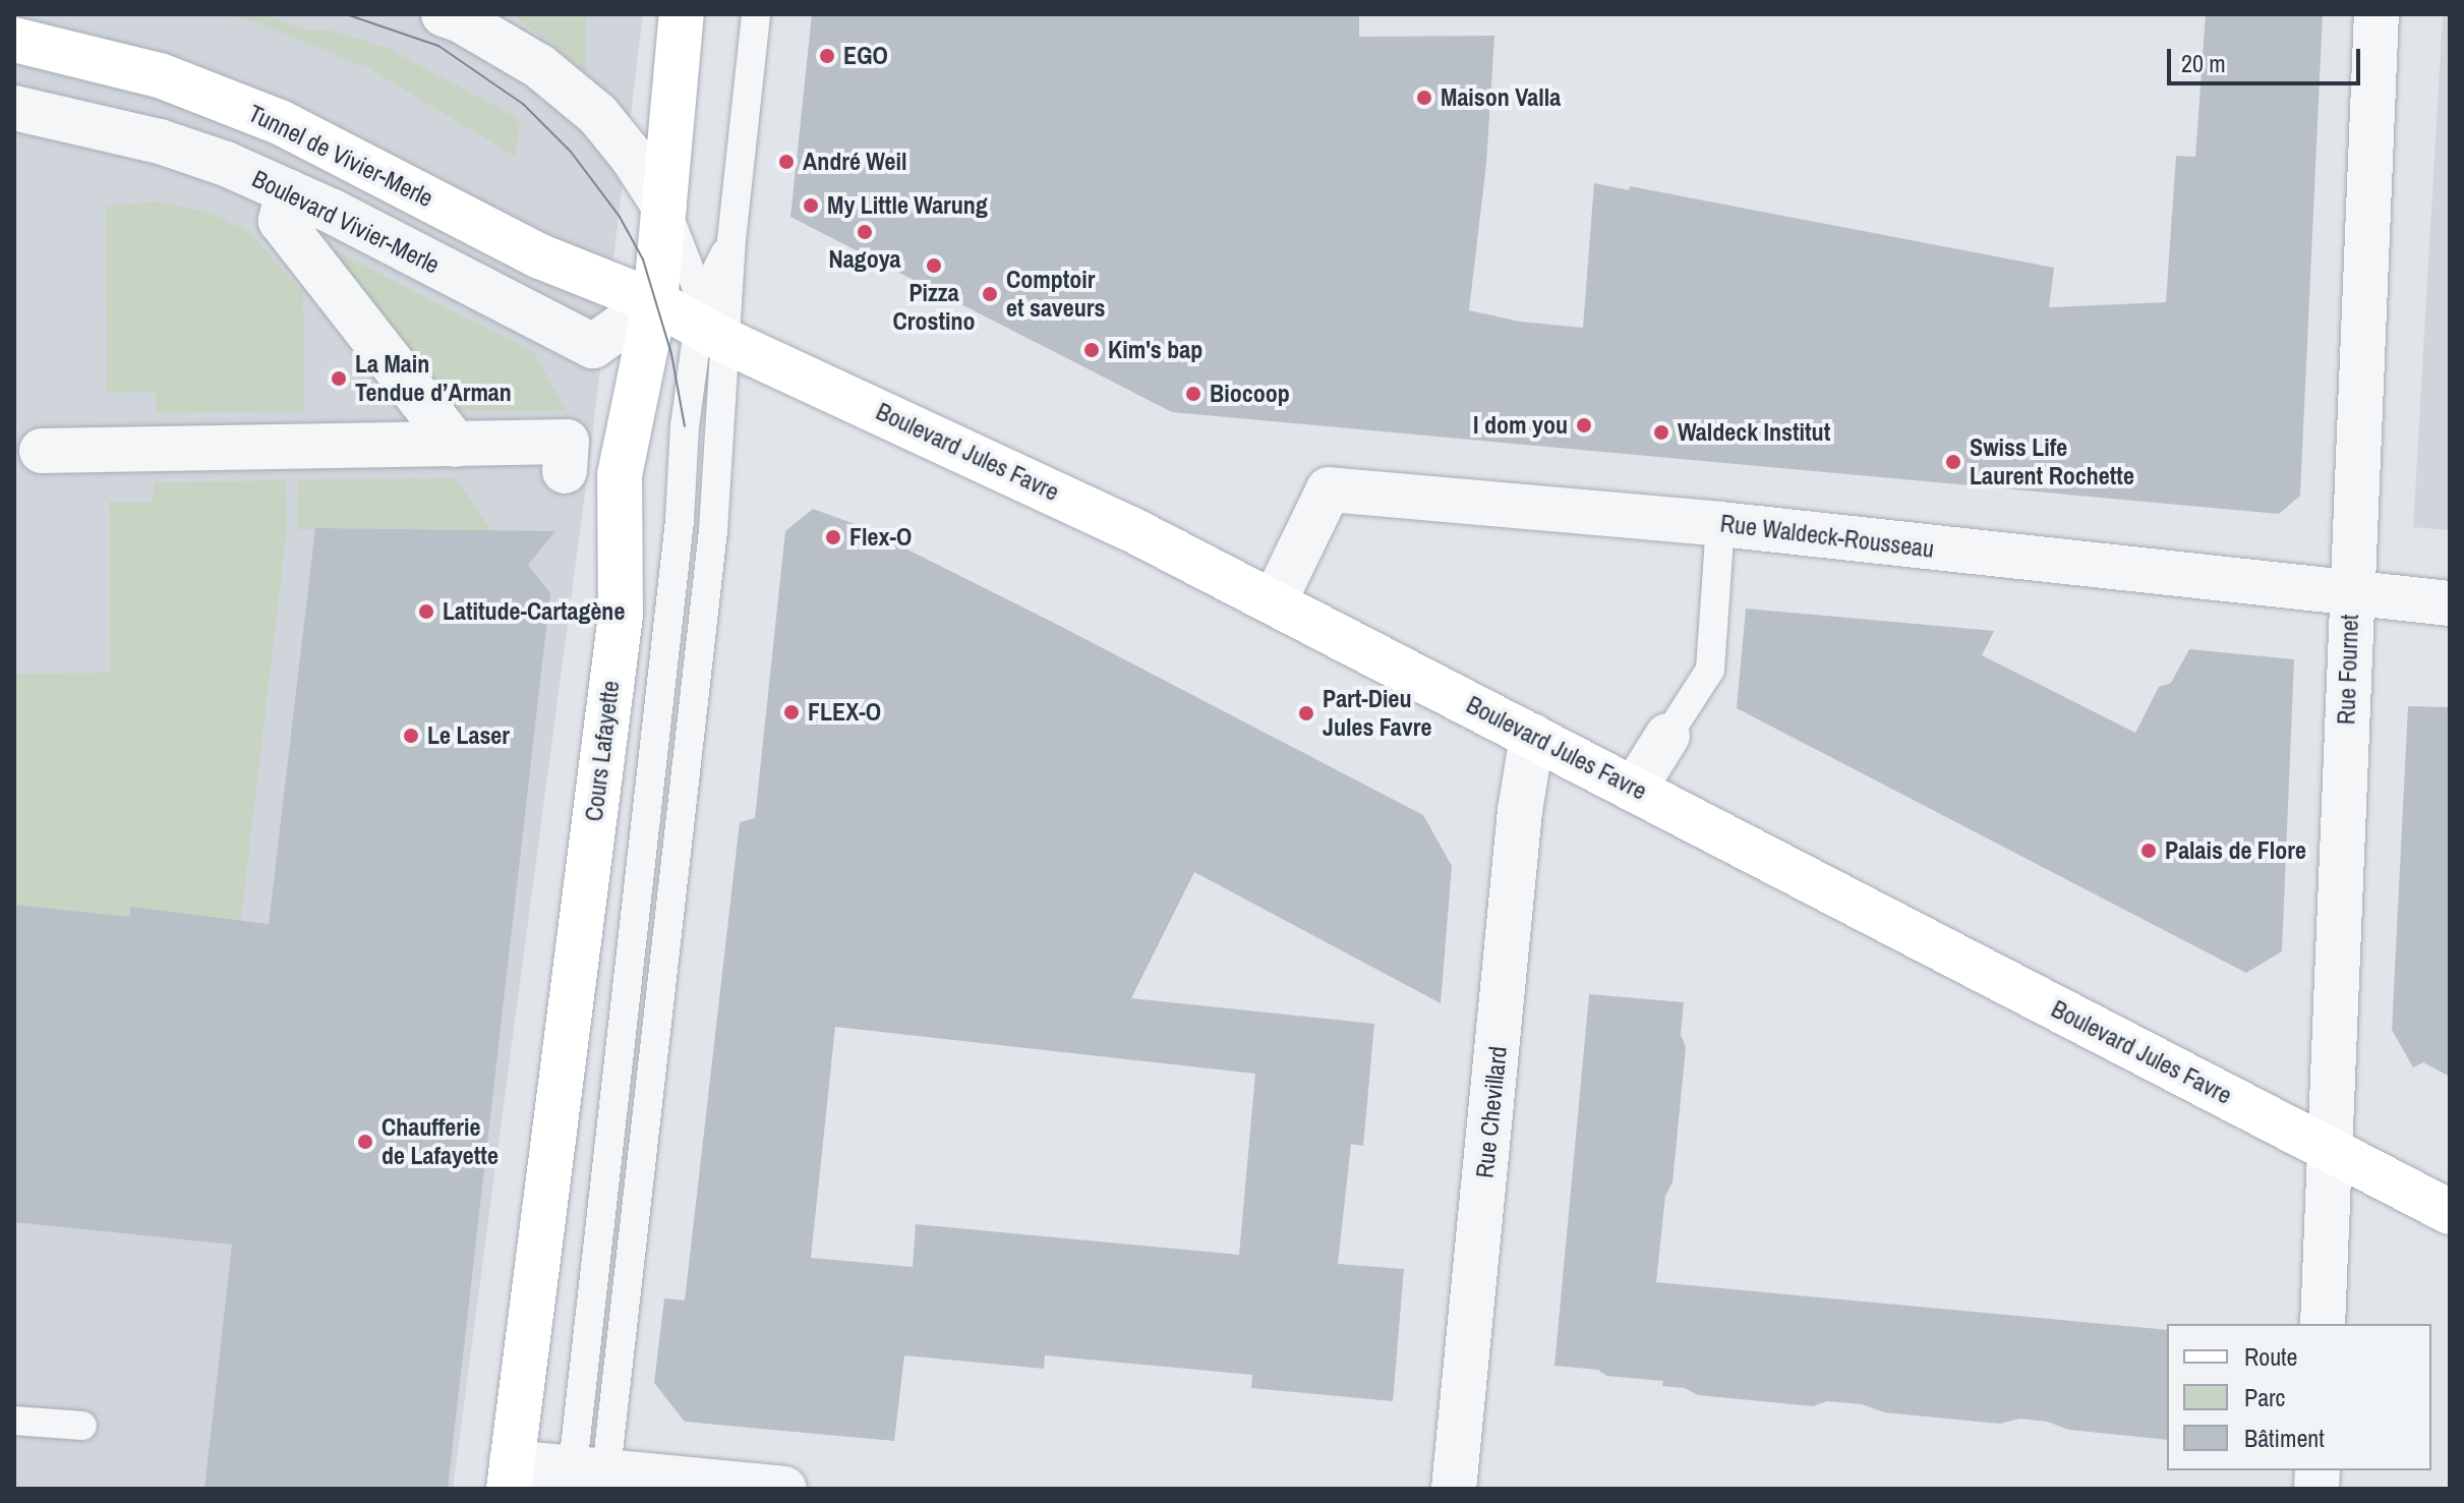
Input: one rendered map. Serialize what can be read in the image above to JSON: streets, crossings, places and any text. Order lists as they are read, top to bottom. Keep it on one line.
{"streets":{"main road":["Tunnel de Vivier-Merle","Boulevard Jules Favre","Cours Lafayette"],"street":["Boulevard Vivier-Merle","Rue Waldeck-Rousseau","Rue Fournet","Rue Chevillard"]},"crossings":[["Tunnel de Vivier-Merle","Boulevard Vivier-Merle"],["Tunnel de Vivier-Merle","Boulevard Jules Favre"],["Tunnel de Vivier-Merle","Cours Lafayette"],["Boulevard Vivier-Merle","Boulevard Jules Favre"],["Boulevard Vivier-Merle","Cours Lafayette"],["Boulevard Jules Favre","Rue Waldeck-Rousseau"],["Boulevard Jules Favre","Rue Fournet"],["Boulevard Jules Favre","Cours Lafayette"],["Boulevard Jules Favre","Rue Chevillard"],["Rue Waldeck-Rousseau","Rue Fournet"]],"places":["EGO","Maison Valla","André Weil","My Little Warung","Nagoya","Pizza Crostino","Comptoir et saveurs","Kim's bap","La Main Tendue d’Arman","Biocoop","I dom you","Waldeck Institut","Swiss Life Laurent Rochette","Flex-O","Latitude-Cartagène","FLEX-O","Part-Dieu Jules Favre","Le Laser","Palais de Flore","Chaufferie de Lafayette"],"legend":["Route","Parc","Bâtiment"],"scale_bar":"20 m"}
